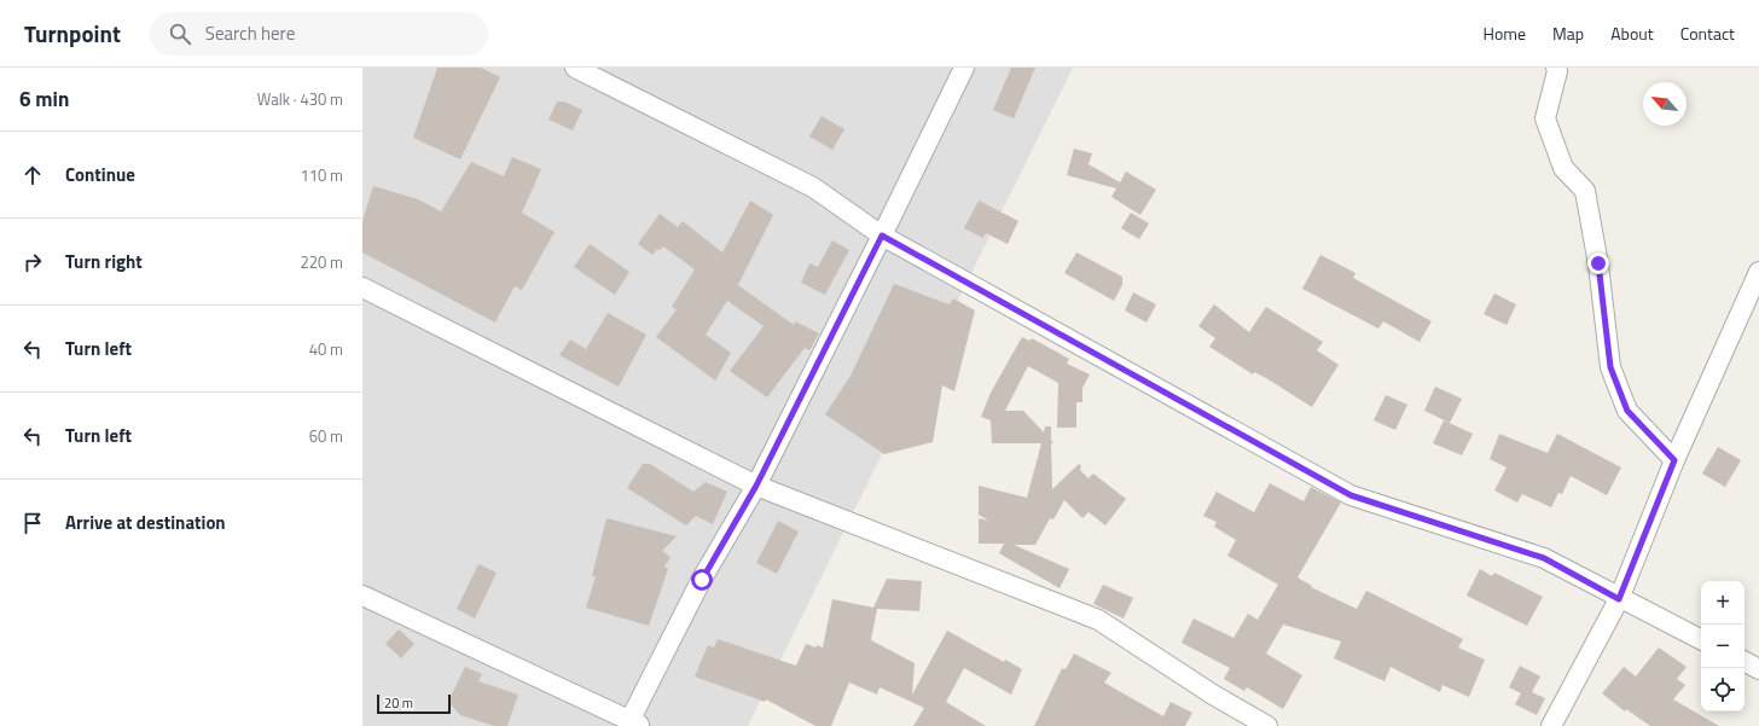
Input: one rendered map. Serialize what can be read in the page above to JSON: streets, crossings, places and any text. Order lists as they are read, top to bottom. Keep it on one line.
{"scale_bar":"20 m","north":"top left","page":{"header":"Turnpoint","search":"Search here","nav":["Home","Map","About","Contact"],"heading":["6 min","Walk · 430 m"],"list":[["Continue","110 m"],["Turn right","220 m"],["Turn left","40 m"],["Turn left","60 m"],"Arrive at destination"],"map_buttons":["+","−"],"scale":"20 m"}}
